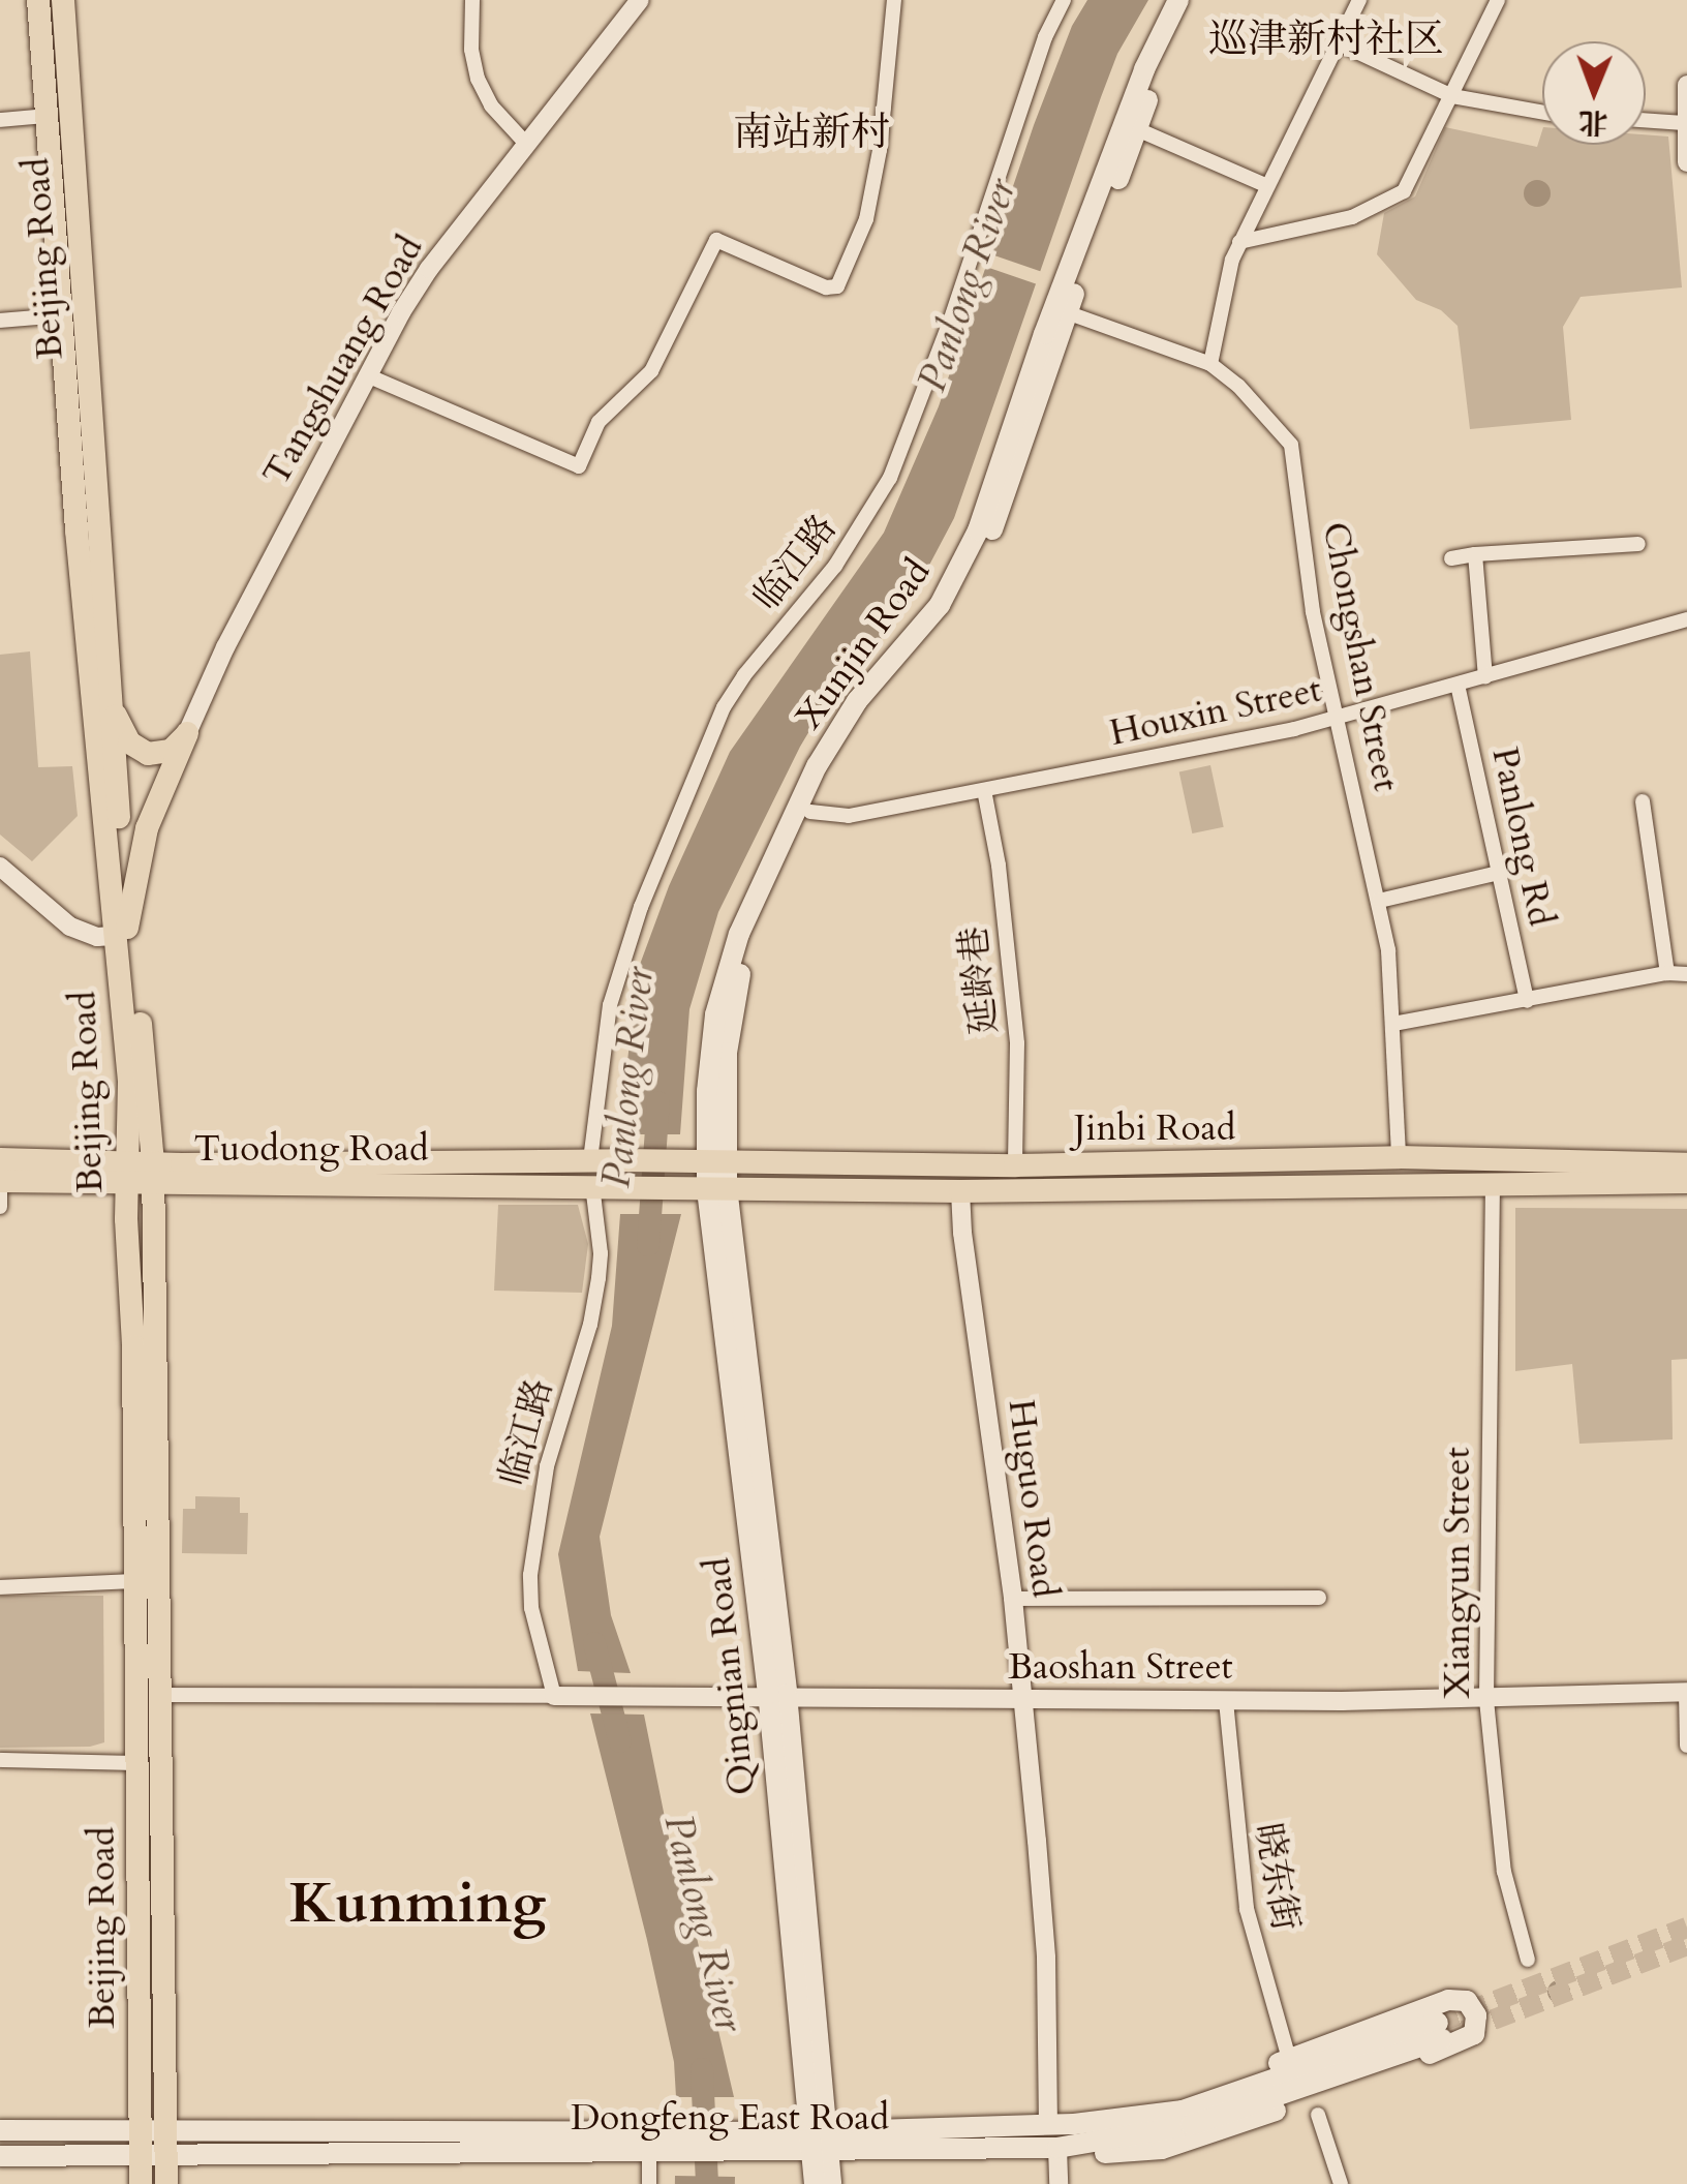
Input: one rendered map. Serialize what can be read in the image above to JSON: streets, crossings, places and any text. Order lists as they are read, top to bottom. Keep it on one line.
{"streets":{"main road":["Beijing Road","Xunjin Road","Jinbi Road","Tuodong Road","Qingnian Road","Dongfeng East Road"],"street":["Tangshuang Road","临江路","Chongshan Street","Houxin Street","Panlong Rd","延龄巷","Huguo Road","Xiangyun Street","Baoshan Street","晓东街"]},"crossings":[["Beijing Road","Tuodong Road"],["Beijing Road","Dongfeng East Road"],["临江路","Tuodong Road"],["临江路","Baoshan Street"],["Xunjin Road","Chongshan Street"],["Xunjin Road","Houxin Street"],["Xunjin Road","Jinbi Road"],["Xunjin Road","Qingnian Road"],["Chongshan Street","Houxin Street"],["Chongshan Street","Jinbi Road"],["Houxin Street","Panlong Rd"],["Houxin Street","延龄巷"],["延龄巷","Jinbi Road"],["Jinbi Road","Tuodong Road"],["Jinbi Road","Huguo Road"],["Jinbi Road","Xiangyun Street"],["Jinbi Road","Qingnian Road"],["Huguo Road","Baoshan Street"],["Huguo Road","Dongfeng East Road"],["Xiangyun Street","Baoshan Street"],["Baoshan Street","Qingnian Road"],["Baoshan Street","晓东街"],["Qingnian Road","Dongfeng East Road"]],"districts":["巡津新村社区","南站新村","Kunming"],"water":["Panlong River"],"north":"bottom"}
